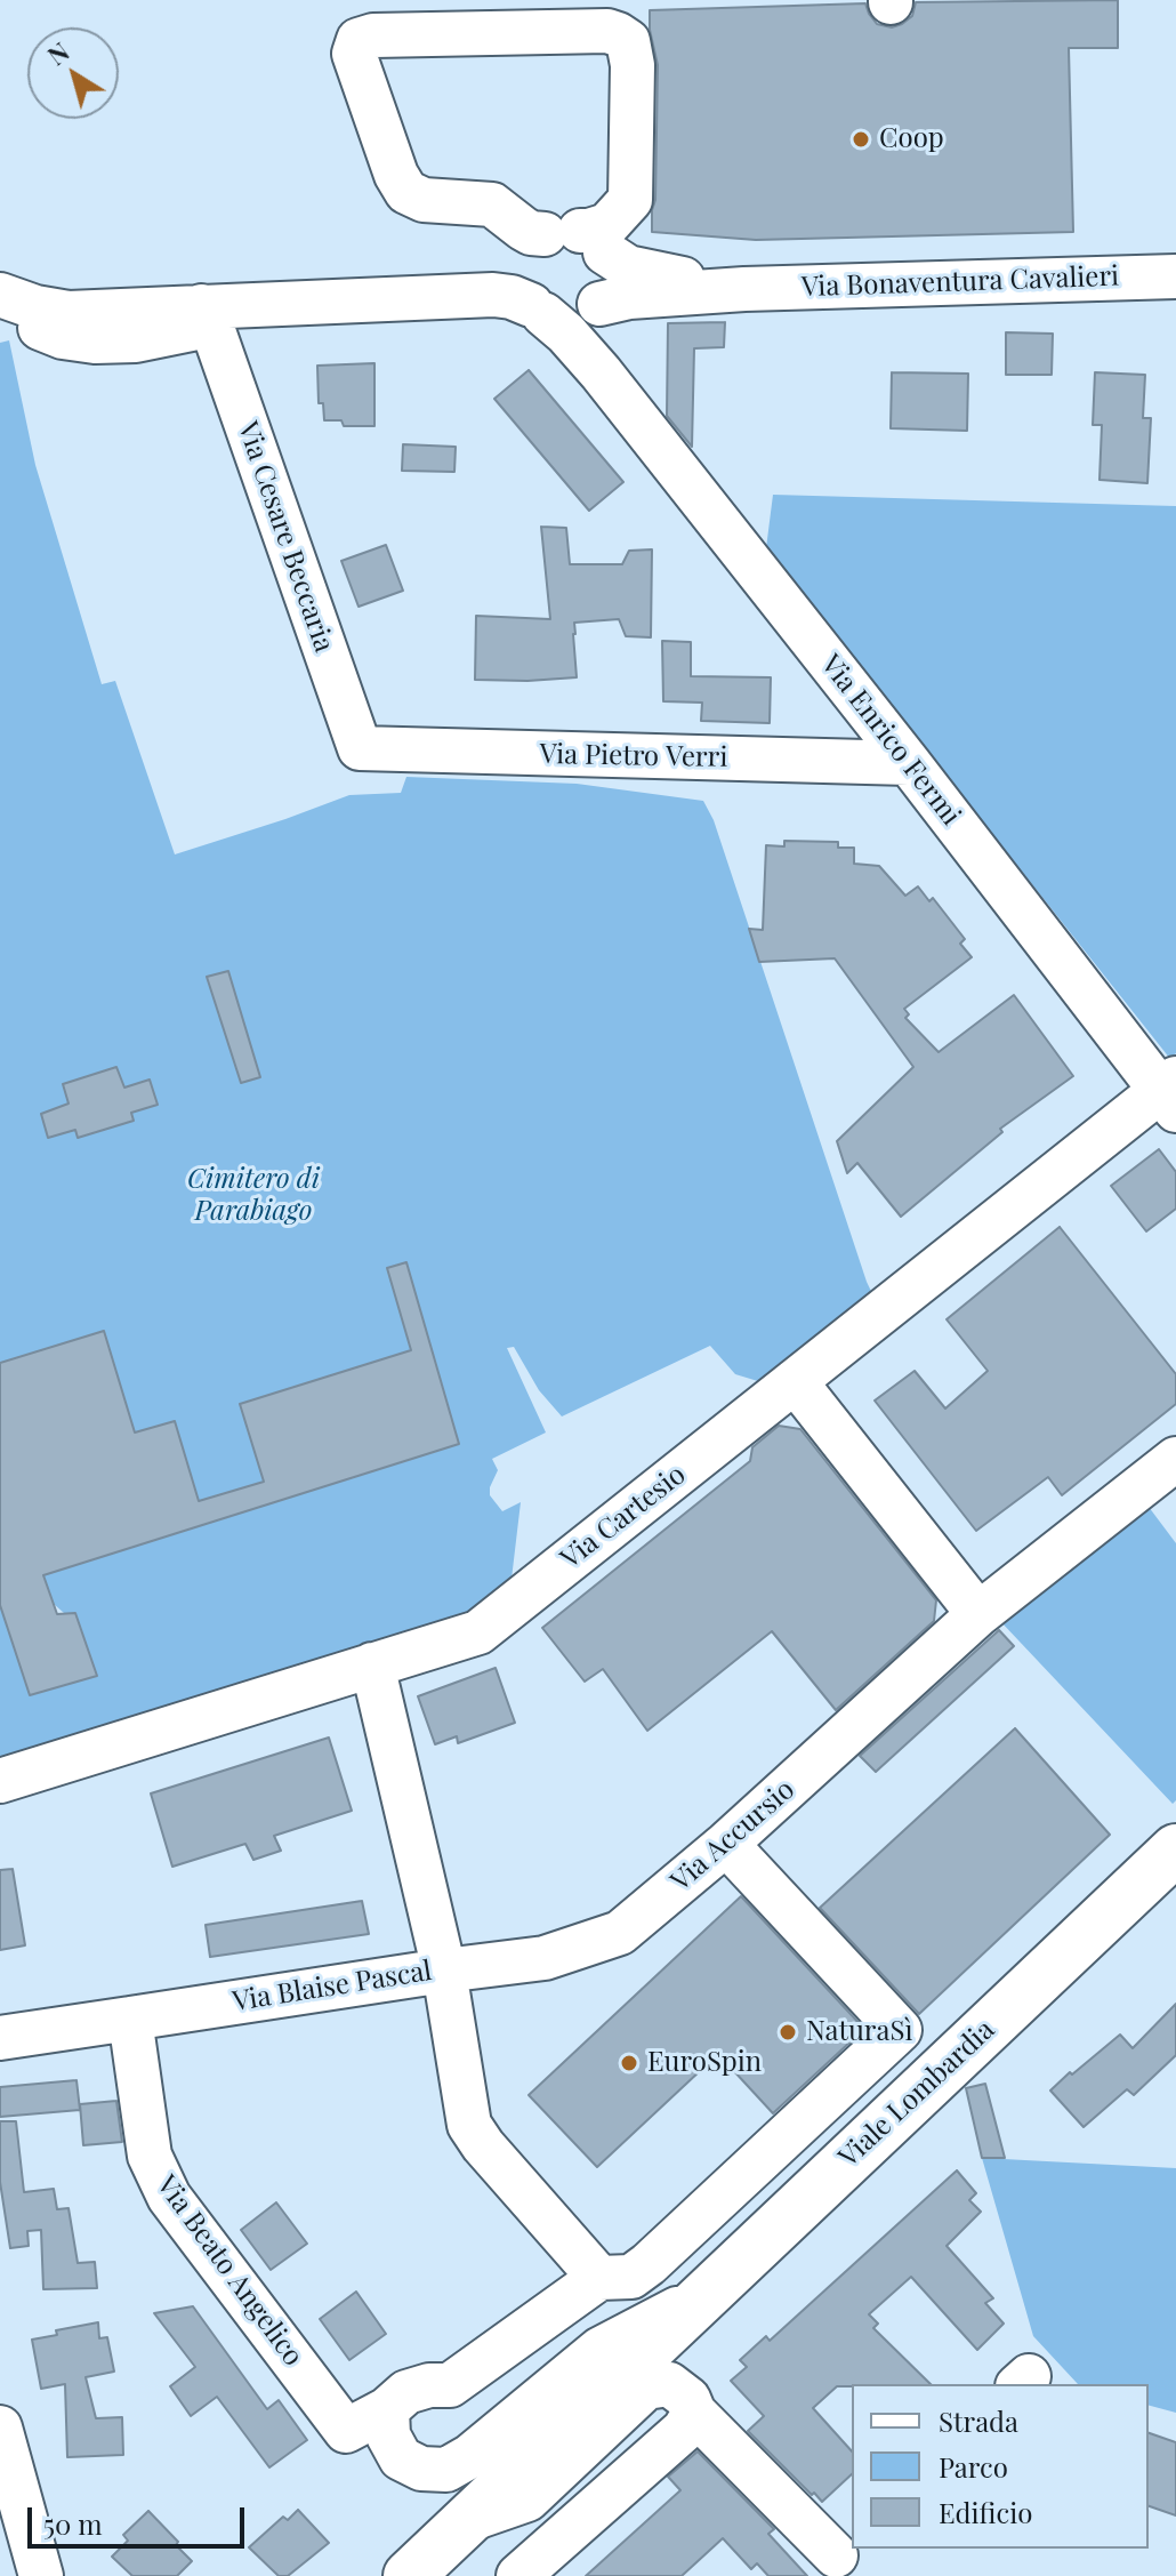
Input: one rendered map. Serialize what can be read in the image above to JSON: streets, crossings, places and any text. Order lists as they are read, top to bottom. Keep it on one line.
{"streets":{"main road":["Viale Lombardia"],"street":["Via Bonaventura Cavalieri","Via Cesare Beccaria","Via Enrico Fermi","Via Pietro Verri","Via Cartesio","Via Accursio","Via Blaise Pascal","Via Beato Angelico"]},"crossings":[["Via Bonaventura Cavalieri","Via Cesare Beccaria"],["Via Bonaventura Cavalieri","Via Enrico Fermi"],["Via Cesare Beccaria","Via Pietro Verri"],["Via Enrico Fermi","Via Pietro Verri"],["Via Enrico Fermi","Via Cartesio"],["Via Cartesio","Via Blaise Pascal"],["Via Accursio","Via Blaise Pascal"],["Via Blaise Pascal","Via Beato Angelico"]],"parks":["Cimitero di Parabiago"],"places":["Coop","NaturaSì","EuroSpin"],"legend":["Strada","Parco","Edificio"],"scale_bar":"50 m","north":"top left"}
